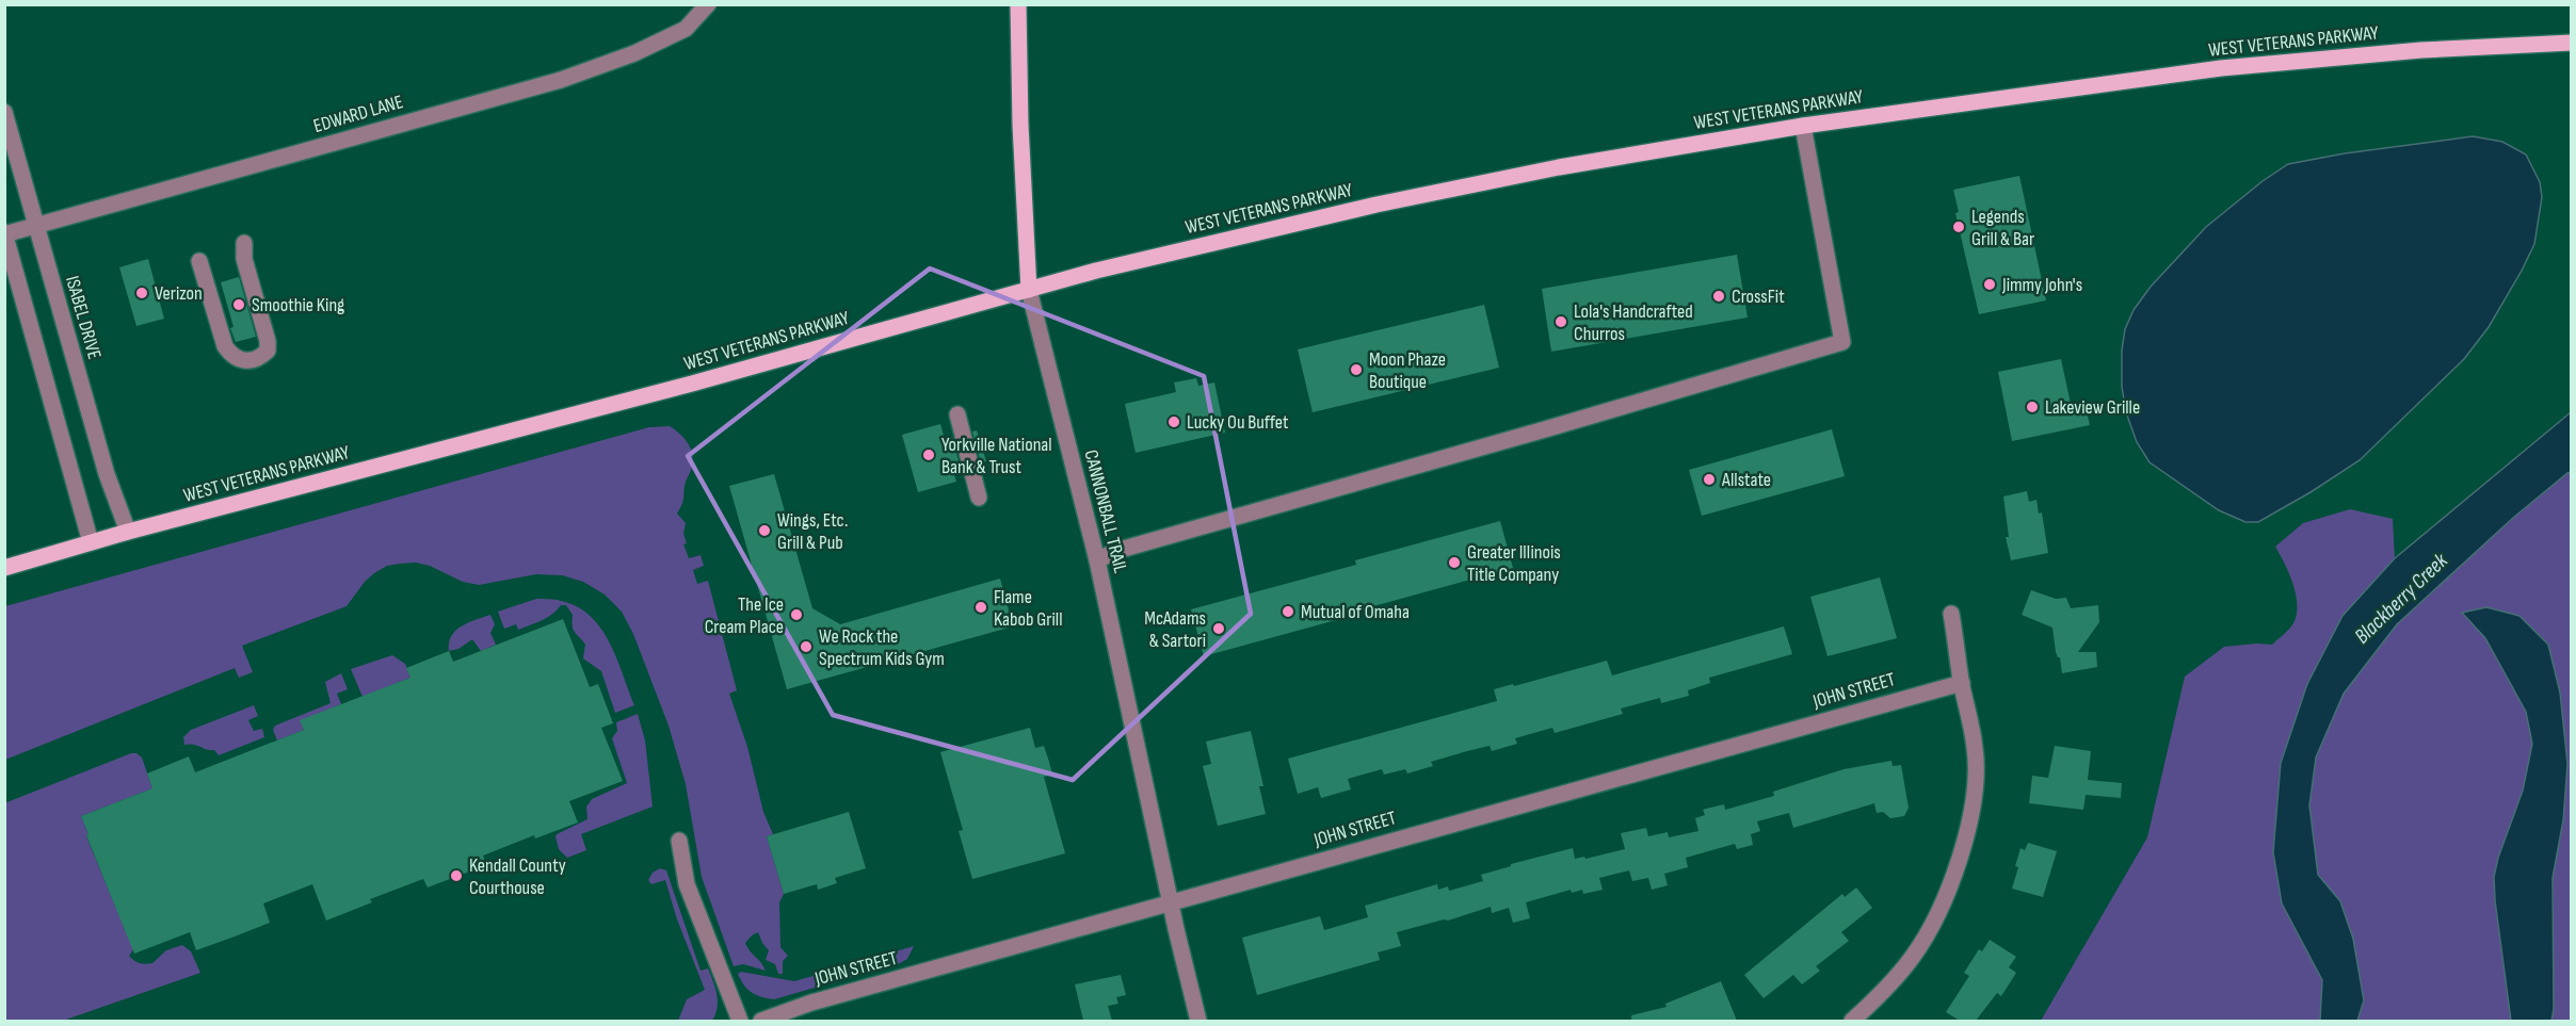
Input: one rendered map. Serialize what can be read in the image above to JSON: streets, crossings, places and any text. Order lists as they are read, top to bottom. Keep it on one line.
{"streets":{"main road":["WEST VETERANS PARKWAY","CANNONBALL TRAIL"],"street":["EDWARD LANE","ISABEL DRIVE","JOHN STREET"]},"crossings":[["WEST VETERANS PARKWAY","ISABEL DRIVE"],["WEST VETERANS PARKWAY","CANNONBALL TRAIL"],["EDWARD LANE","ISABEL DRIVE"],["CANNONBALL TRAIL","JOHN STREET"]],"water":["Blackberry Creek"],"places":["Legends Grill & Bar","Jimmy John's","Verizon","CrossFit","Smoothie King","Lola's Handcrafted Churros","Moon Phaze Boutique","Lakeview Grille","Lucky Ou Buffet","Yorkville National Bank & Trust","Allstate","Wings, Etc. Grill & Pub","Greater Illinois Title Company","Flame Kabob Grill","Mutual of Omaha","The Ice Cream Place","McAdams & Sartori","We Rock the Spectrum Kids Gym","Kendall County Courthouse"]}
